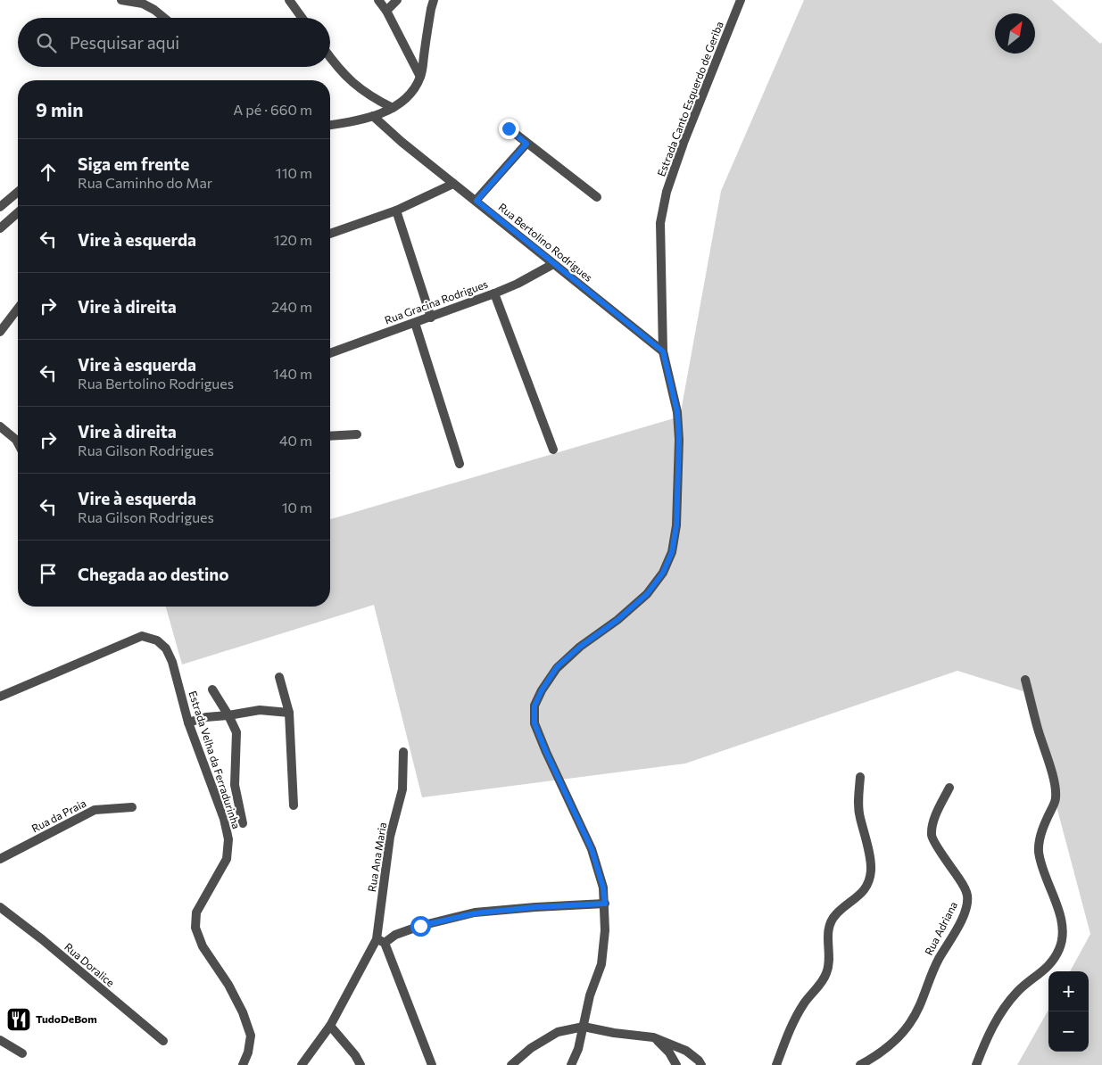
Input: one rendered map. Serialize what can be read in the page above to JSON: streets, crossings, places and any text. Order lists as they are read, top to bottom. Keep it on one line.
{"streets":{"street":["Estrada Canto Esquerdo de Geriba","Rua Bertolino Rodrigues","Rua Gracina Rodrigues","Estrada Velha da Ferradurinha","Rua da Praia","Rua Ana Maria","Rua Adriana","Rua Doralice"]},"crossings":[["Estrada Canto Esquerdo de Geriba","Rua Bertolino Rodrigues"],["Rua Bertolino Rodrigues","Rua Gracina Rodrigues"]],"places":{"restaurant":["TudoDeBom"]},"north":"top right","page":{"search":"Pesquisar aqui","heading":["9 min","A pé · 660 m"],"list":[["Siga em frente","Rua Caminho do Mar","110 m"],["Vire à esquerda","120 m"],["Vire à direita","240 m"],["Vire à esquerda","Rua Bertolino Rodrigues","140 m"],["Vire à direita","Rua Gilson Rodrigues","40 m"],["Vire à esquerda","Rua Gilson Rodrigues","10 m"],"Chegada ao destino"],"map_buttons":["+","−"]}}
